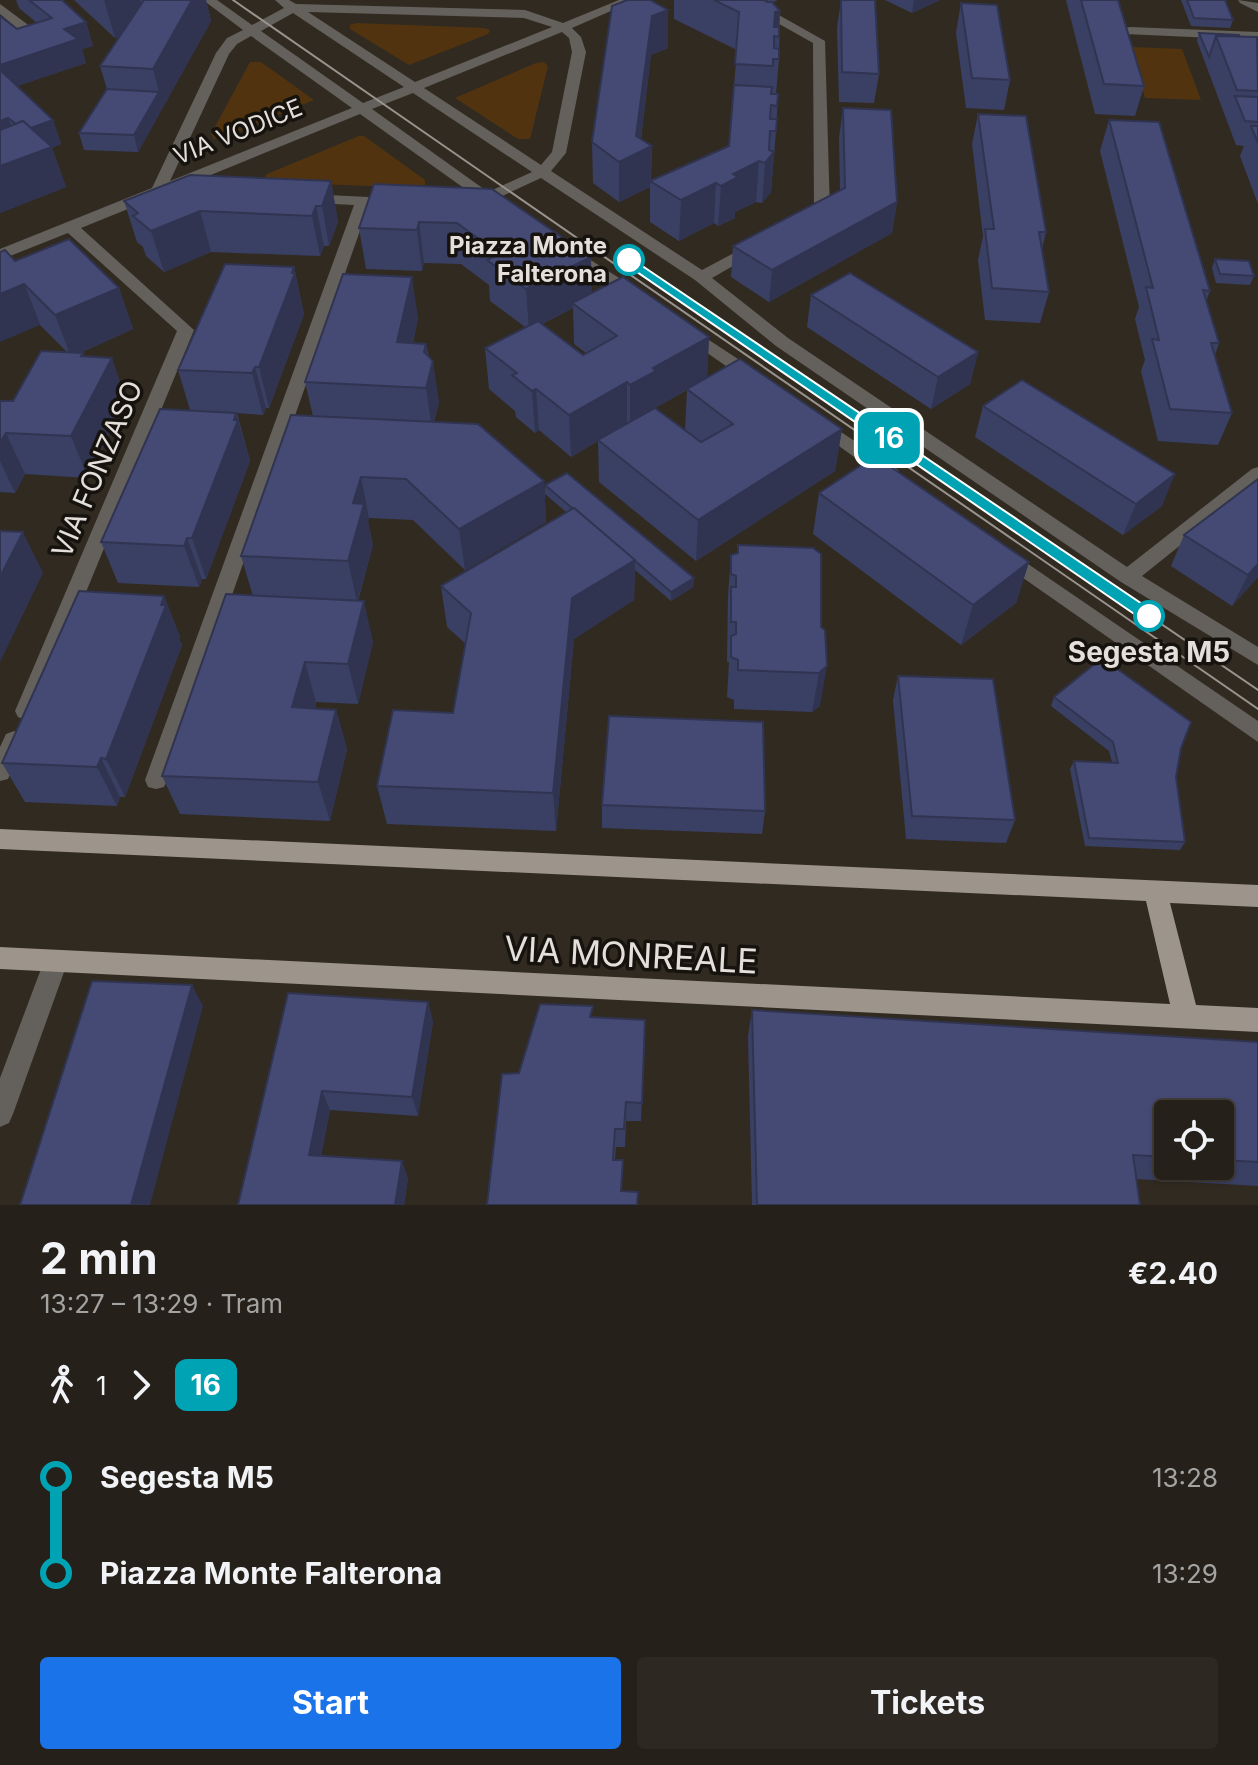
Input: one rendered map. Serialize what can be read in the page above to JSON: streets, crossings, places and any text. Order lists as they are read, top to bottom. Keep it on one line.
{"streets":{"main road":["VIA MONREALE"],"street":["VIA VODICE","VIA FONZASO"]},"crossings":[["VIA VODICE","VIA FONZASO"]],"places":["Piazza Monte Falterona","Segesta M5"],"lines":["tram line 16"],"page":{"on_map":"16","heading":["2 min","13:27 – 13:29 · Tram","€2.40"],"legs":["1","16"],"list":[{"name":"Segesta M5","value":"13:28"},{"name":"Piazza Monte Falterona","value":"13:29"}],"buttons":["Start","Tickets"]}}
